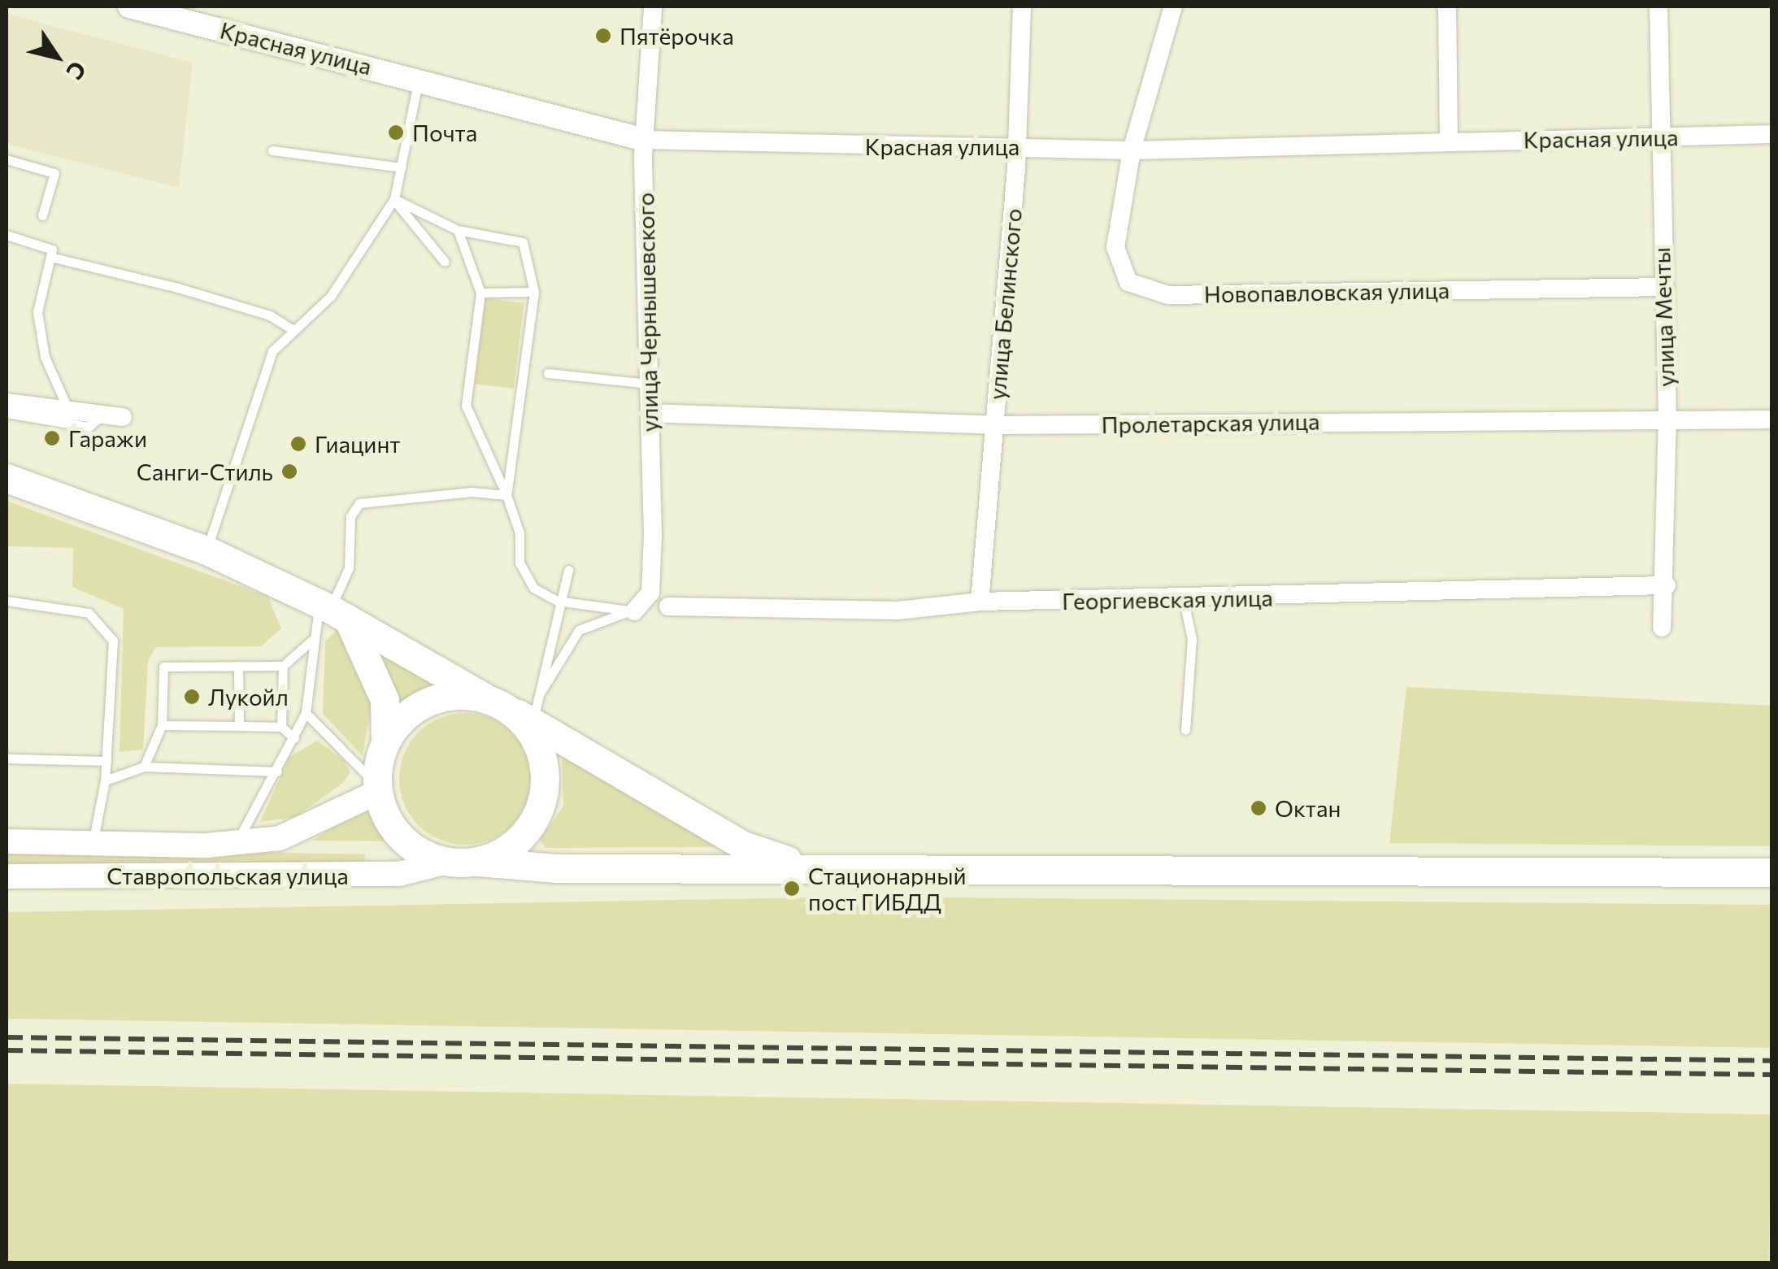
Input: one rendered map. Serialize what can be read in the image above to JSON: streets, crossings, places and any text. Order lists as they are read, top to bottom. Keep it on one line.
{"streets":{"main road":["Ставропольская улица"],"street":["Красная улица","Новопавловская улица","улица Белинского","улица Чернышевского","улица Мечты","Пролетарская улица","Георгиевская улица"]},"crossings":[["Красная улица","Новопавловская улица"],["Красная улица","улица Белинского"],["Красная улица","улица Чернышевского"],["Красная улица","улица Мечты"],["Новопавловская улица","улица Мечты"],["улица Белинского","Пролетарская улица"],["улица Белинского","Георгиевская улица"],["улица Чернышевского","Пролетарская улица"],["улица Мечты","Пролетарская улица"],["улица Мечты","Георгиевская улица"]],"places":["Пятёрочка","Почта","Гаражи","Гиацинт","Санги-Стиль","Лукойл","Октан","Стационарный пост ГИБДД"],"north":"bottom right"}
